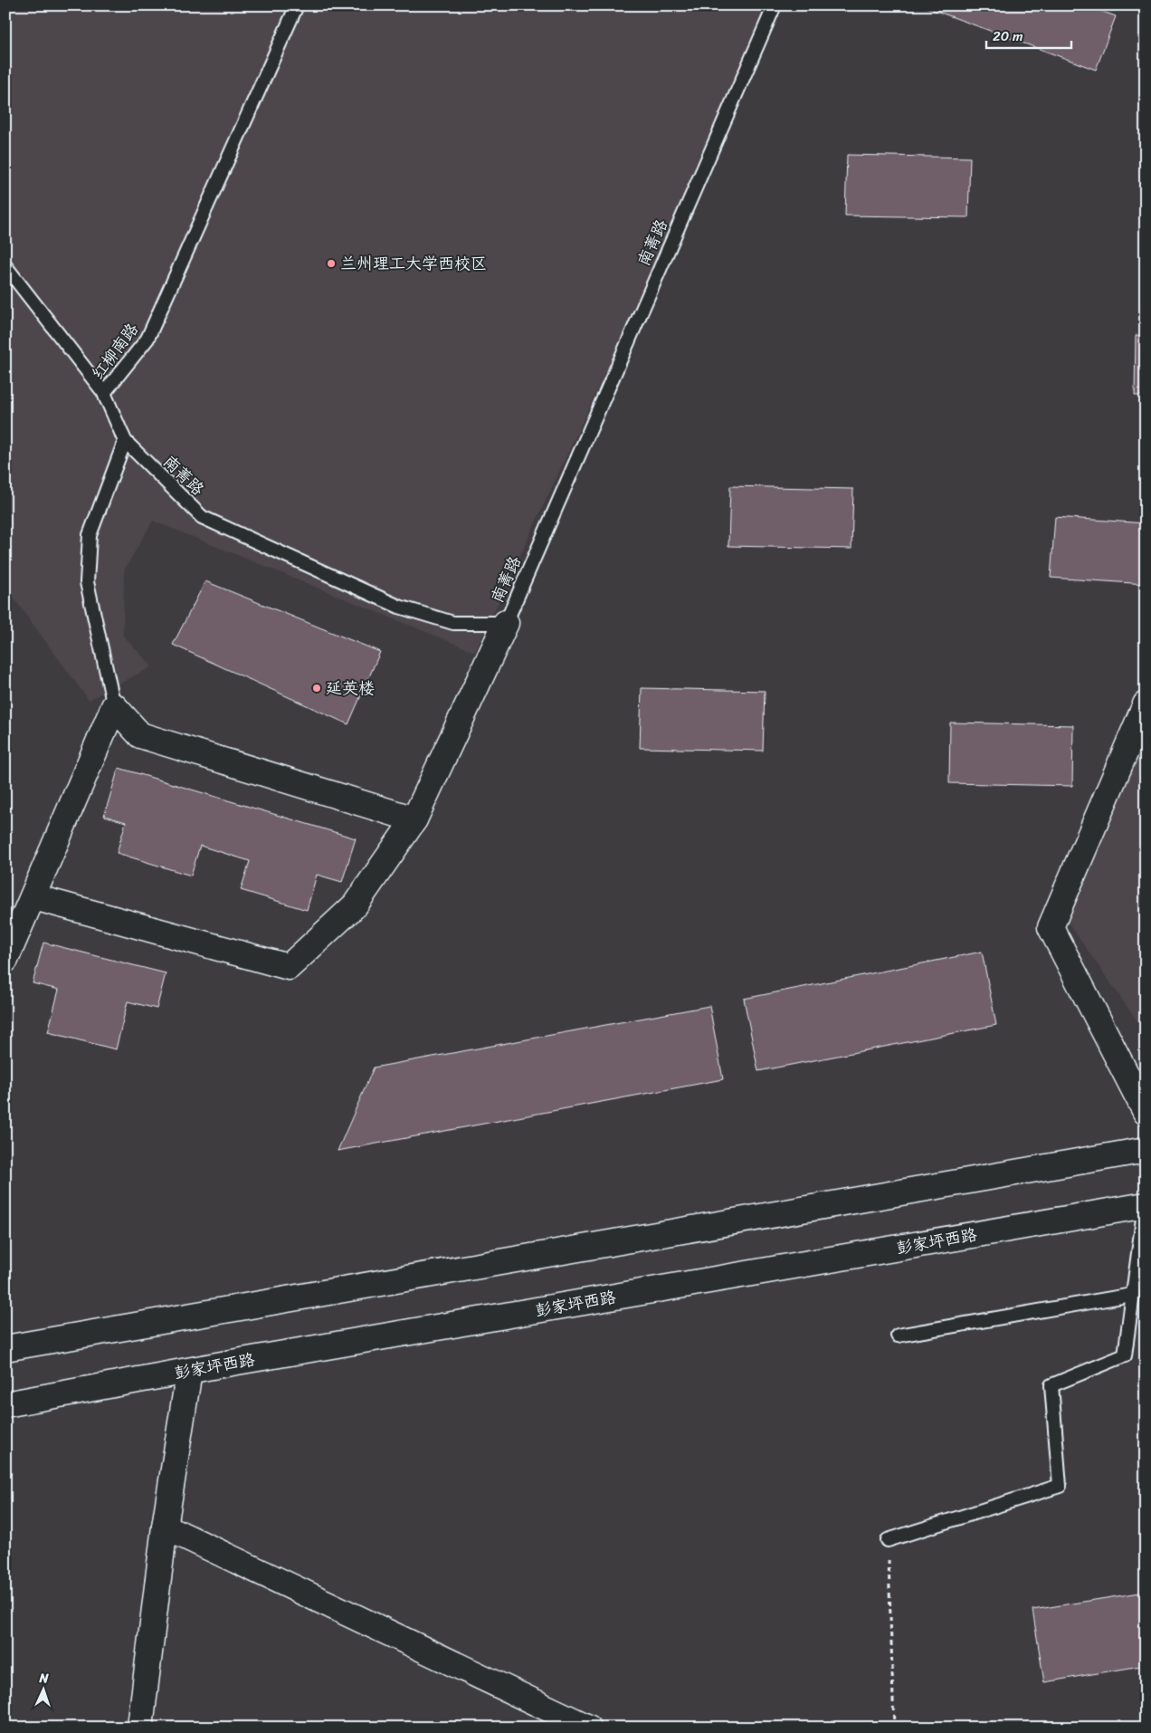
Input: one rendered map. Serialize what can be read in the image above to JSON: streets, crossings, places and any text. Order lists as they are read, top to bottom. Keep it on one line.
{"streets":{"street":["彭家坪西路"],"lane":["南菁路","红柳南路"]},"crossings":[["南菁路","红柳南路"]],"places":["兰州理工大学西校区","延英楼"],"scale_bar":"20 m","north":"top"}
